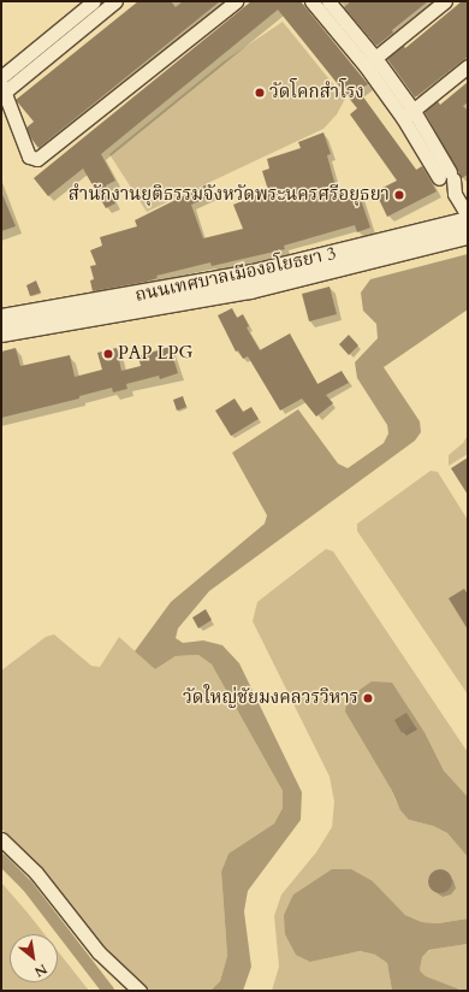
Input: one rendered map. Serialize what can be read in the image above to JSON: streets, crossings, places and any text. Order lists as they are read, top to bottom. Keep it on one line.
{"streets":{"street":["ถนนเทศบาลเมืองอโยธยา 3"]},"places":["วัดโคกสำโรง","สำนักงานยุติธรรมจังหวัดพระนครศรีอยุธยา","PAP LPG","วัดใหญ่ชัยมงคลวรวิหาร"],"north":"bottom right"}
